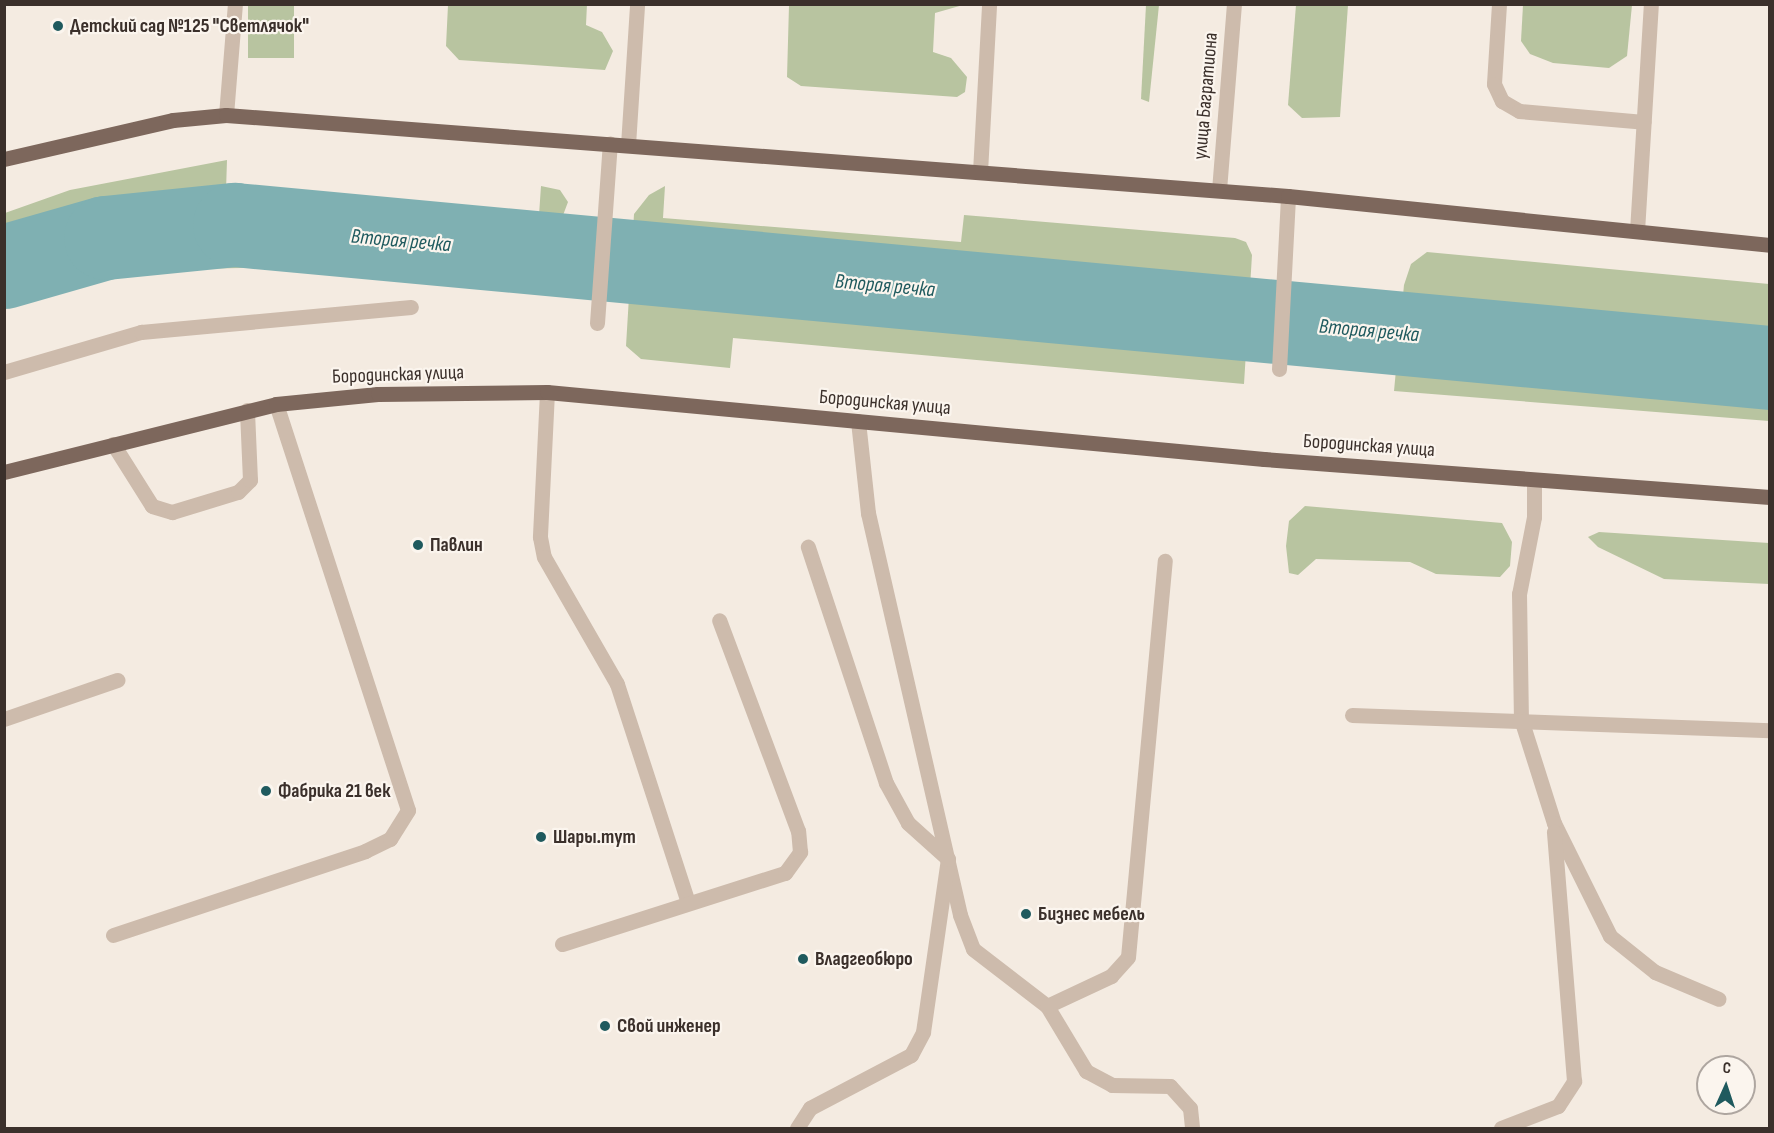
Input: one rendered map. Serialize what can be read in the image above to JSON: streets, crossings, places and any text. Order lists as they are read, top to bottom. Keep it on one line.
{"streets":{"main road":["Бородинская улица"],"street":["улица Багратиона"]},"water":["Вторая речка"],"places":["Детский сад №125 \"Светлячок\"","Павлин","Фабрика 21 век","Шары.тут","Бизнес мебель","Владгеобюро","Свой инженер"],"north":"top"}
